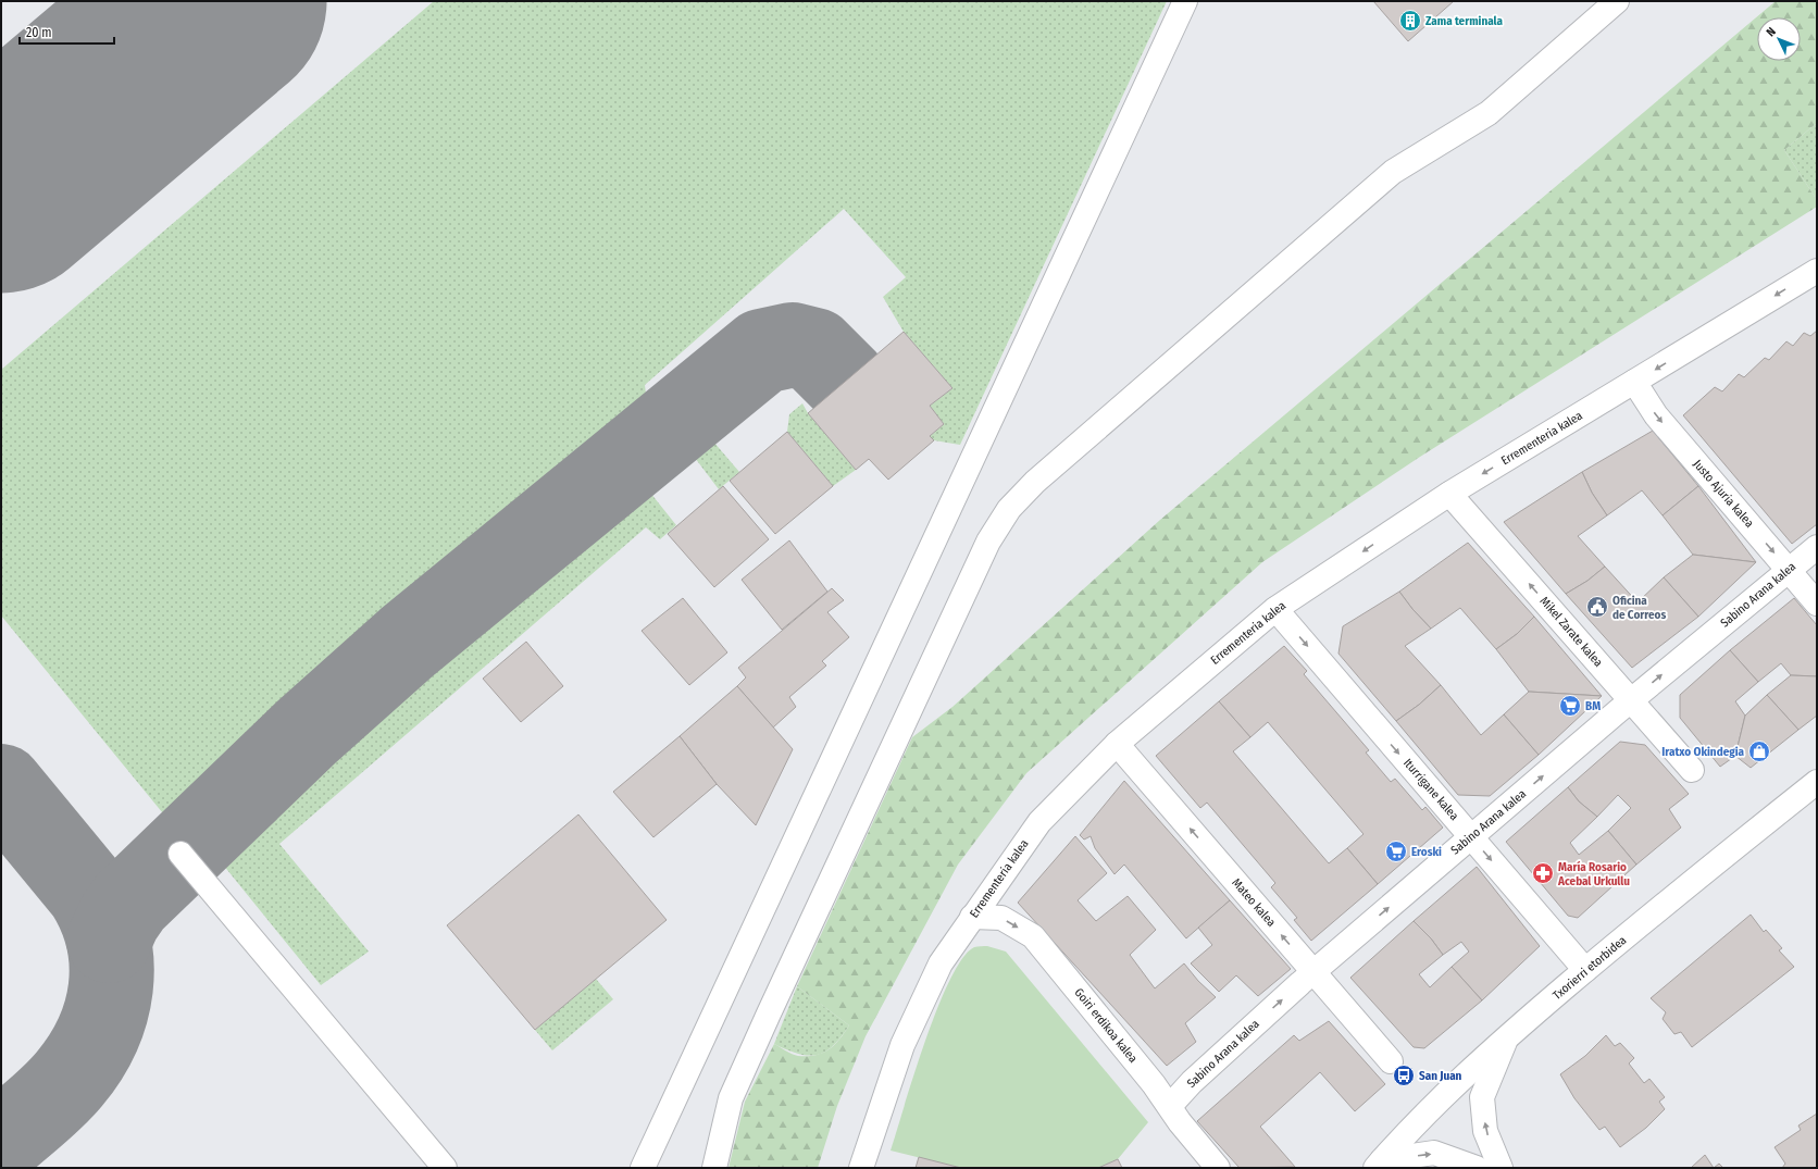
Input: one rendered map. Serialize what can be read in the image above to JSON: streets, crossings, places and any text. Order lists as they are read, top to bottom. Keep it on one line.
{"streets":{"street":["Errementeria kalea","Justo Ajuria kalea","Sabino Arana kalea","Mikel Zarate kalea","Iturrigane kalea","Mateo kalea","Txorierri etorbidea","Goiri erdikoa kalea"]},"crossings":[["Errementeria kalea","Justo Ajuria kalea"],["Errementeria kalea","Mikel Zarate kalea"],["Errementeria kalea","Iturrigane kalea"],["Errementeria kalea","Mateo kalea"],["Errementeria kalea","Goiri erdikoa kalea"],["Justo Ajuria kalea","Sabino Arana kalea"],["Sabino Arana kalea","Mikel Zarate kalea"],["Sabino Arana kalea","Iturrigane kalea"],["Sabino Arana kalea","Mateo kalea"],["Sabino Arana kalea","Goiri erdikoa kalea"],["Iturrigane kalea","Txorierri etorbidea"]],"one_way":["Errementeria kalea","Justo Ajuria kalea","Sabino Arana kalea","Mikel Zarate kalea","Iturrigane kalea","Mateo kalea","Goiri erdikoa kalea"],"places":{"building":["Zama terminala"],"public building":["Oficina de Correos"],"supermarket":["BM","Eroski"],"shop":["Iratxo Okindegia"],"pharmacy":["María Rosario Acebal Urkullu"],"bus stop":["San Juan"]},"scale_bar":"20 m","north":"top left"}
